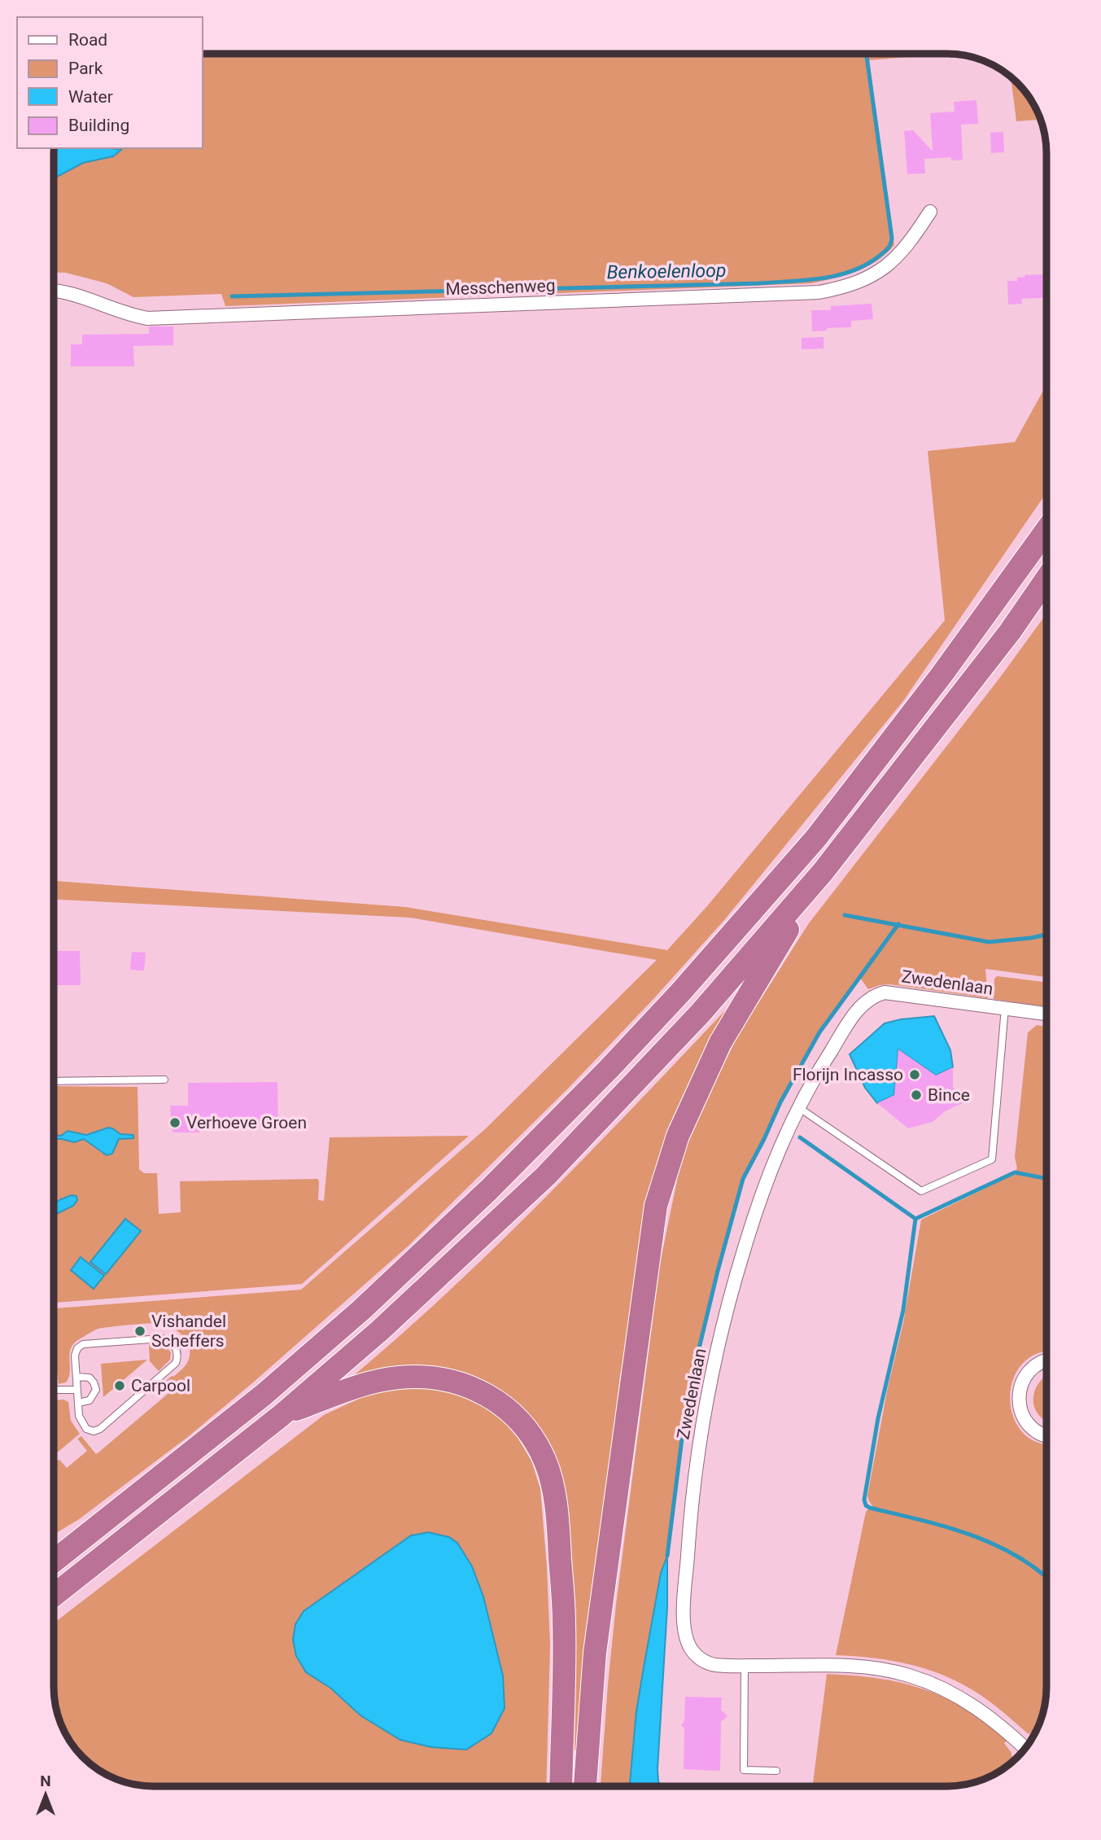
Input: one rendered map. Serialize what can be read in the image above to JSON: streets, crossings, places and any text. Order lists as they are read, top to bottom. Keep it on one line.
{"streets":{"street":["Messchenweg","Zwedenlaan"]},"water":["Benkoelenloop"],"places":["Florijn Incasso","Bince","Verhoeve Groen","Vishandel Scheffers","Carpool"],"legend":["Road","Park","Water","Building"],"north":"top"}
